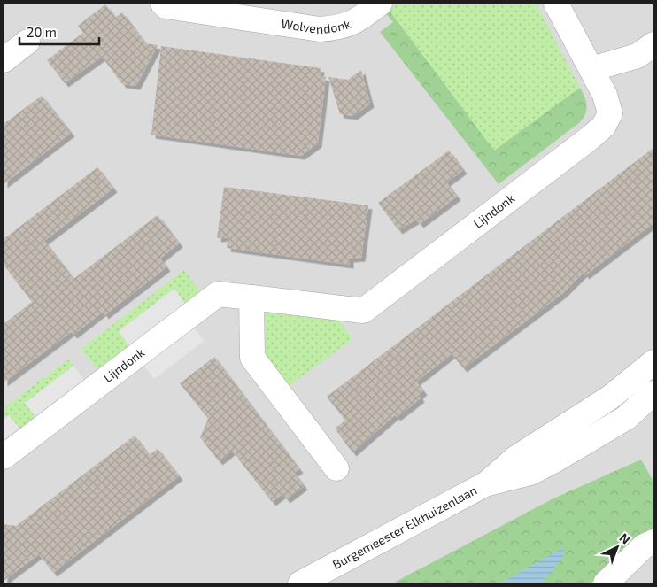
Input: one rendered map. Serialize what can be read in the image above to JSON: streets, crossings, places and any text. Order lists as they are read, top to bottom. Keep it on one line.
{"streets":{"street":["Wolvendonk","Lijndonk","Burgemeester Elkhuizenlaan"]},"scale_bar":"20 m","north":"top right"}
